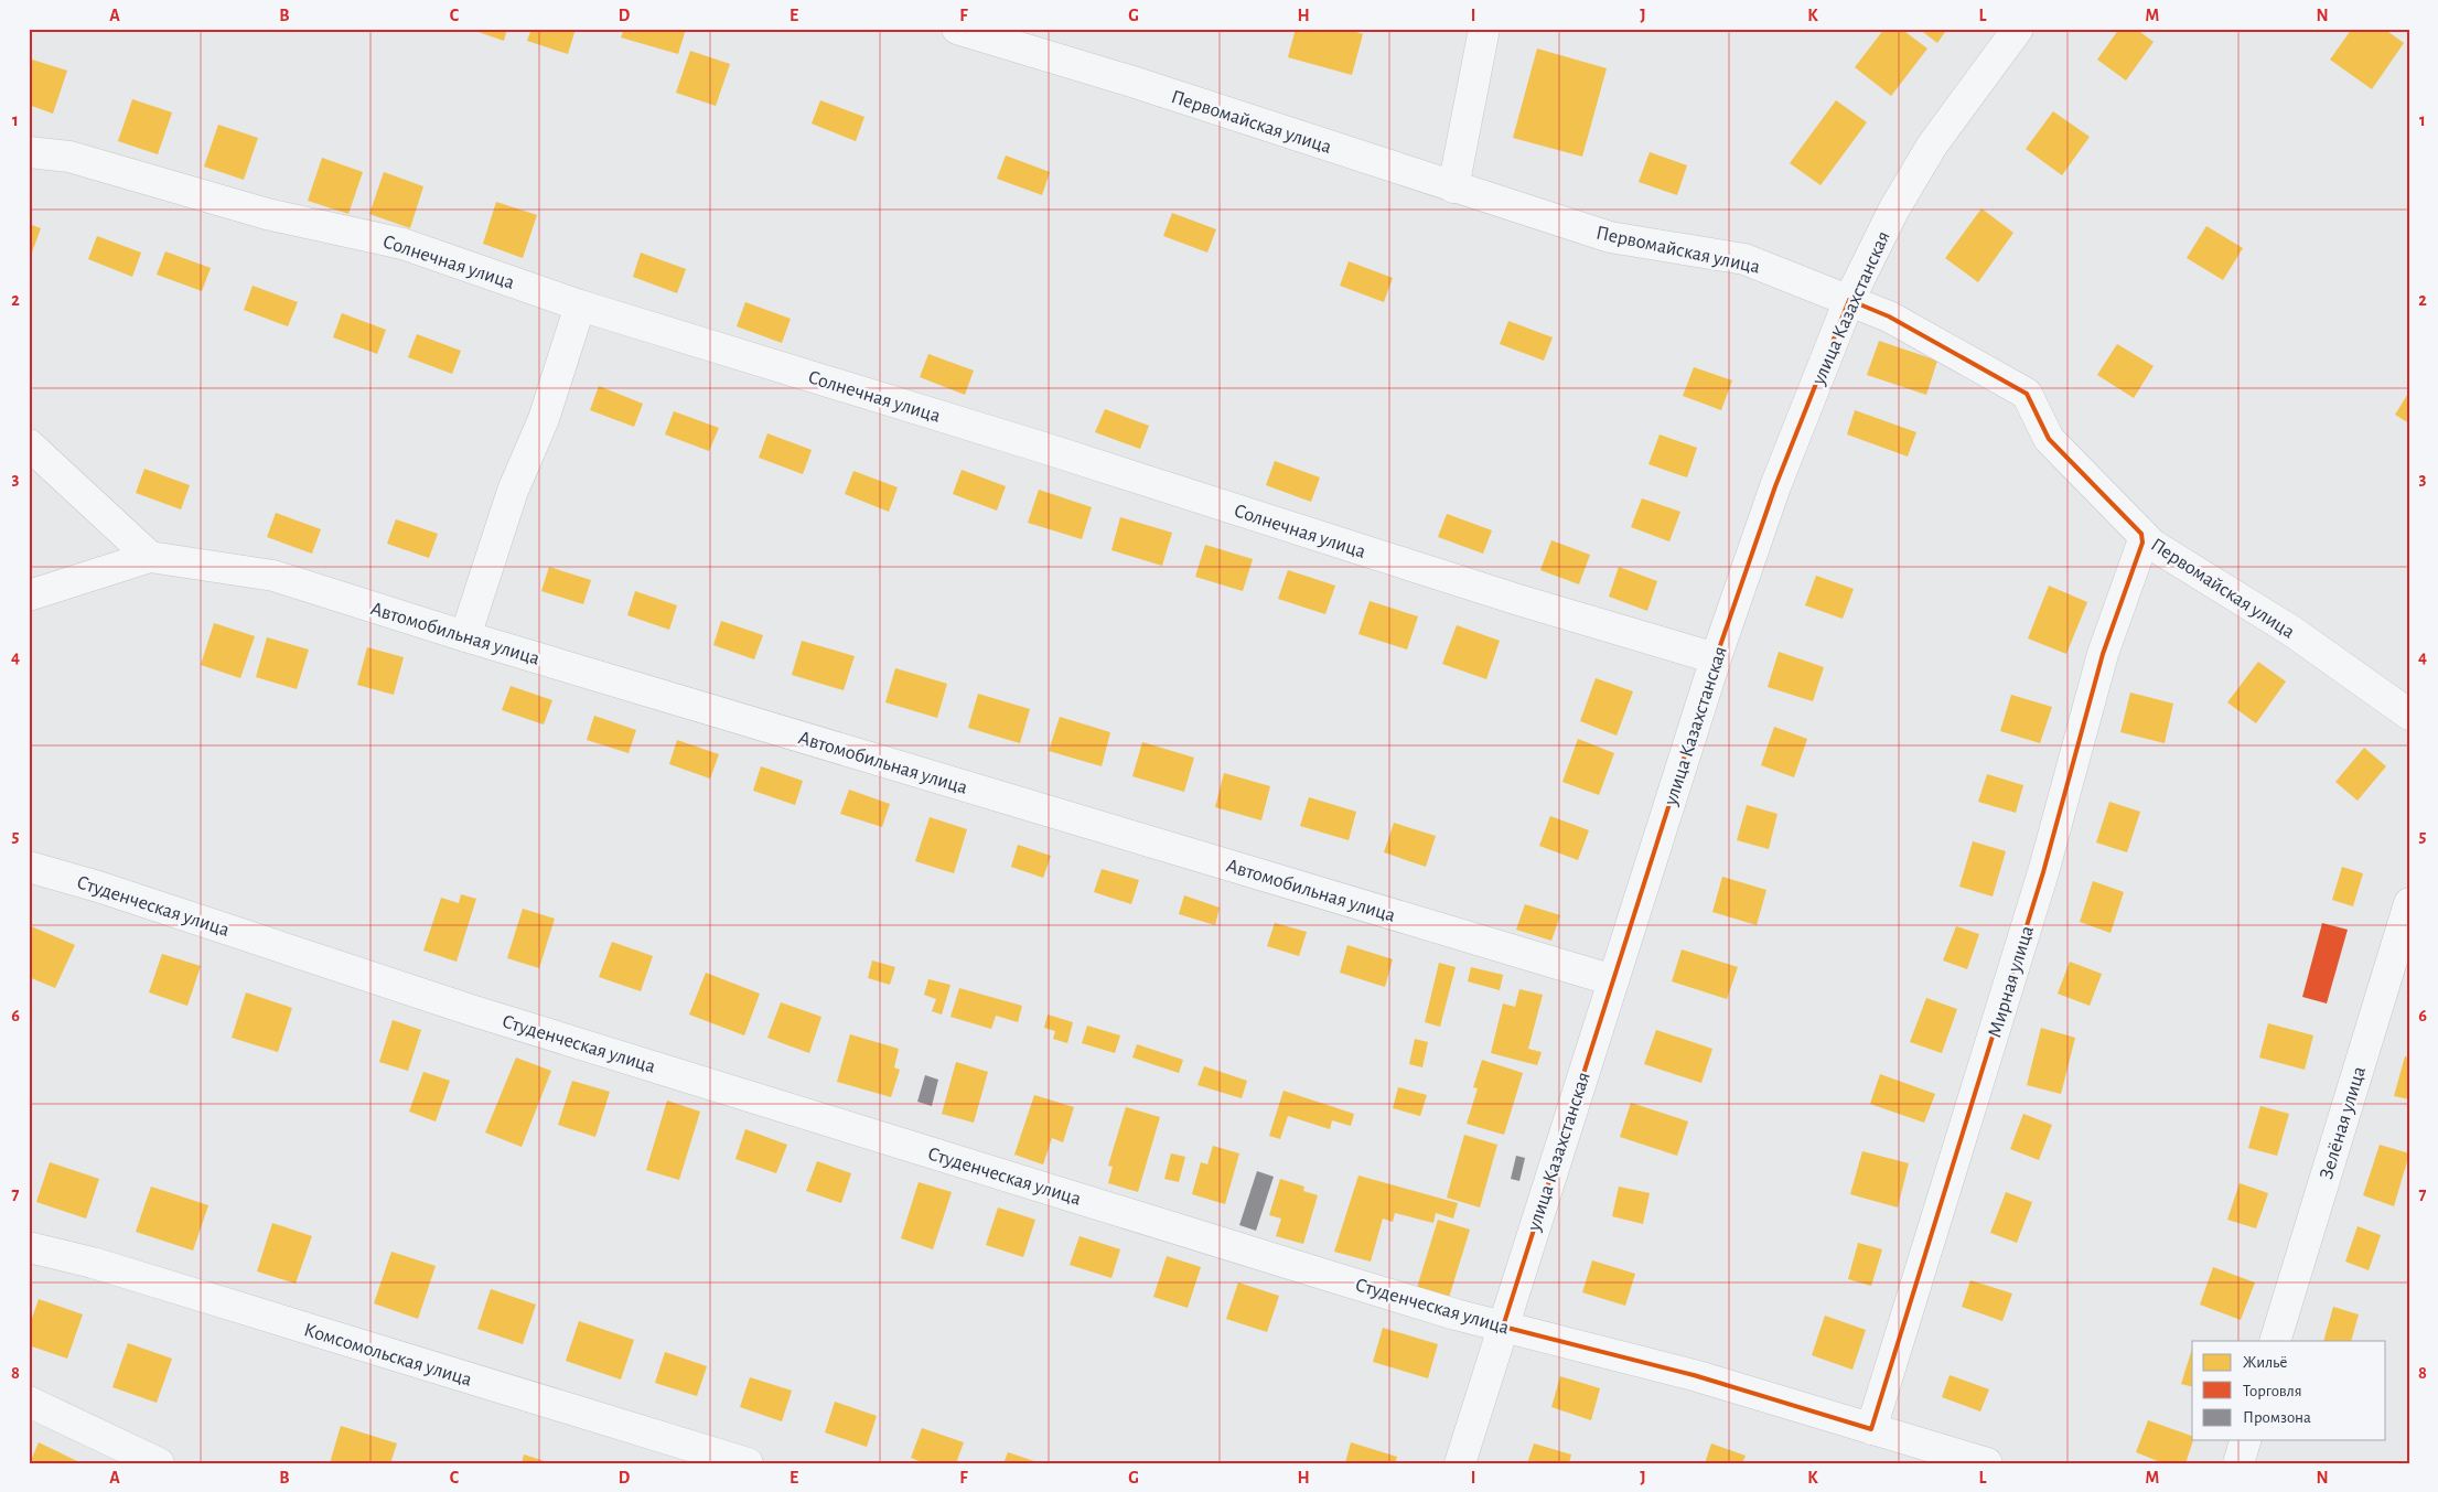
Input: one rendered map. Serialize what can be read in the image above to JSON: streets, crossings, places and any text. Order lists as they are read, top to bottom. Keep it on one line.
{"streets":{"street":["Первомайская улица","Солнечная улица","улица Казахстанская","Автомобильная улица","Студенческая улица","Мирная улица","Зелёная улица","Комсомольская улица"]},"crossings":[["Первомайская улица","улица Казахстанская"],["Первомайская улица","Мирная улица"],["Солнечная улица","улица Казахстанская"],["улица Казахстанская","Автомобильная улица"],["улица Казахстанская","Студенческая улица"],["Студенческая улица","Мирная улица"]],"legend":["Жильё","Торговля","Промзона"],"grid":{"columns":["A","B","C","D","E","F","G","H","I","J","K","L","M","N"],"rows":["1","2","3","4","5","6","7","8"]}}
